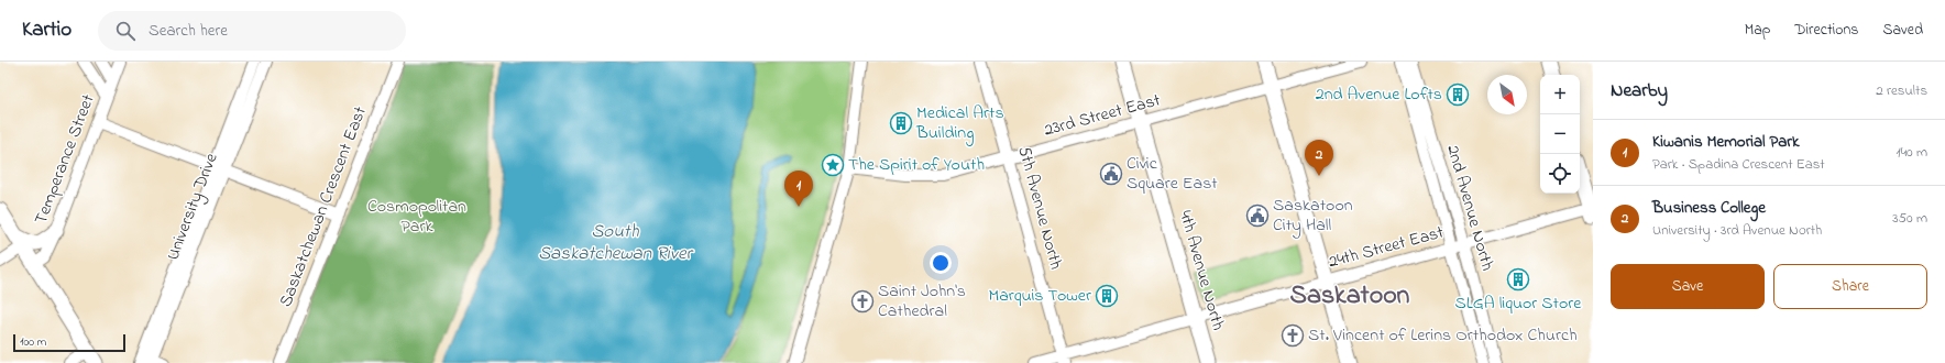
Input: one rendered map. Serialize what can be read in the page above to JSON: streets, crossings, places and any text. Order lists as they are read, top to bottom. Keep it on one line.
{"streets":{"main road":["4th Avenue North"],"street":["23rd Street East","Temperance Street","University Drive","Saskatchewan Crescent East","5th Avenue North","2nd Avenue North","24th Street East"]},"crossings":[["23rd Street East","5th Avenue North"],["23rd Street East","4th Avenue North"],["5th Avenue North","24th Street East"],["2nd Avenue North","24th Street East"],["24th Street East","4th Avenue North"]],"districts":["Saskatoon"],"water":["South Saskatchewan River"],"parks":["Cosmopolitan Park"],"places":{"building":["2nd Avenue Lofts","Medical Arts Building","SLGA liquor Store","Marquis Tower"],"place":["The Spirit of Youth"],"public building":["Civic Square East","Saskatoon City Hall"],"church":["Saint John's Cathedral","St. Vincent of Lerins Orthodox Church"]},"scale_bar":"100 m","north":"bottom right","page":{"header":"Kartio","search":"Search here","nav":["Map","Directions","Saved"],"heading":["Nearby","2 results"],"map_buttons":["+","−"],"list":[{"mark":"1","name":"Kiwanis Memorial Park","note":"Park · Spadina Crescent East","value":"140 m"},{"mark":"2","name":"Business College","note":"University · 3rd Avenue North","value":"350 m"}],"pins":["2","1"],"buttons":["Save","Share"],"scale":"100 m"}}
